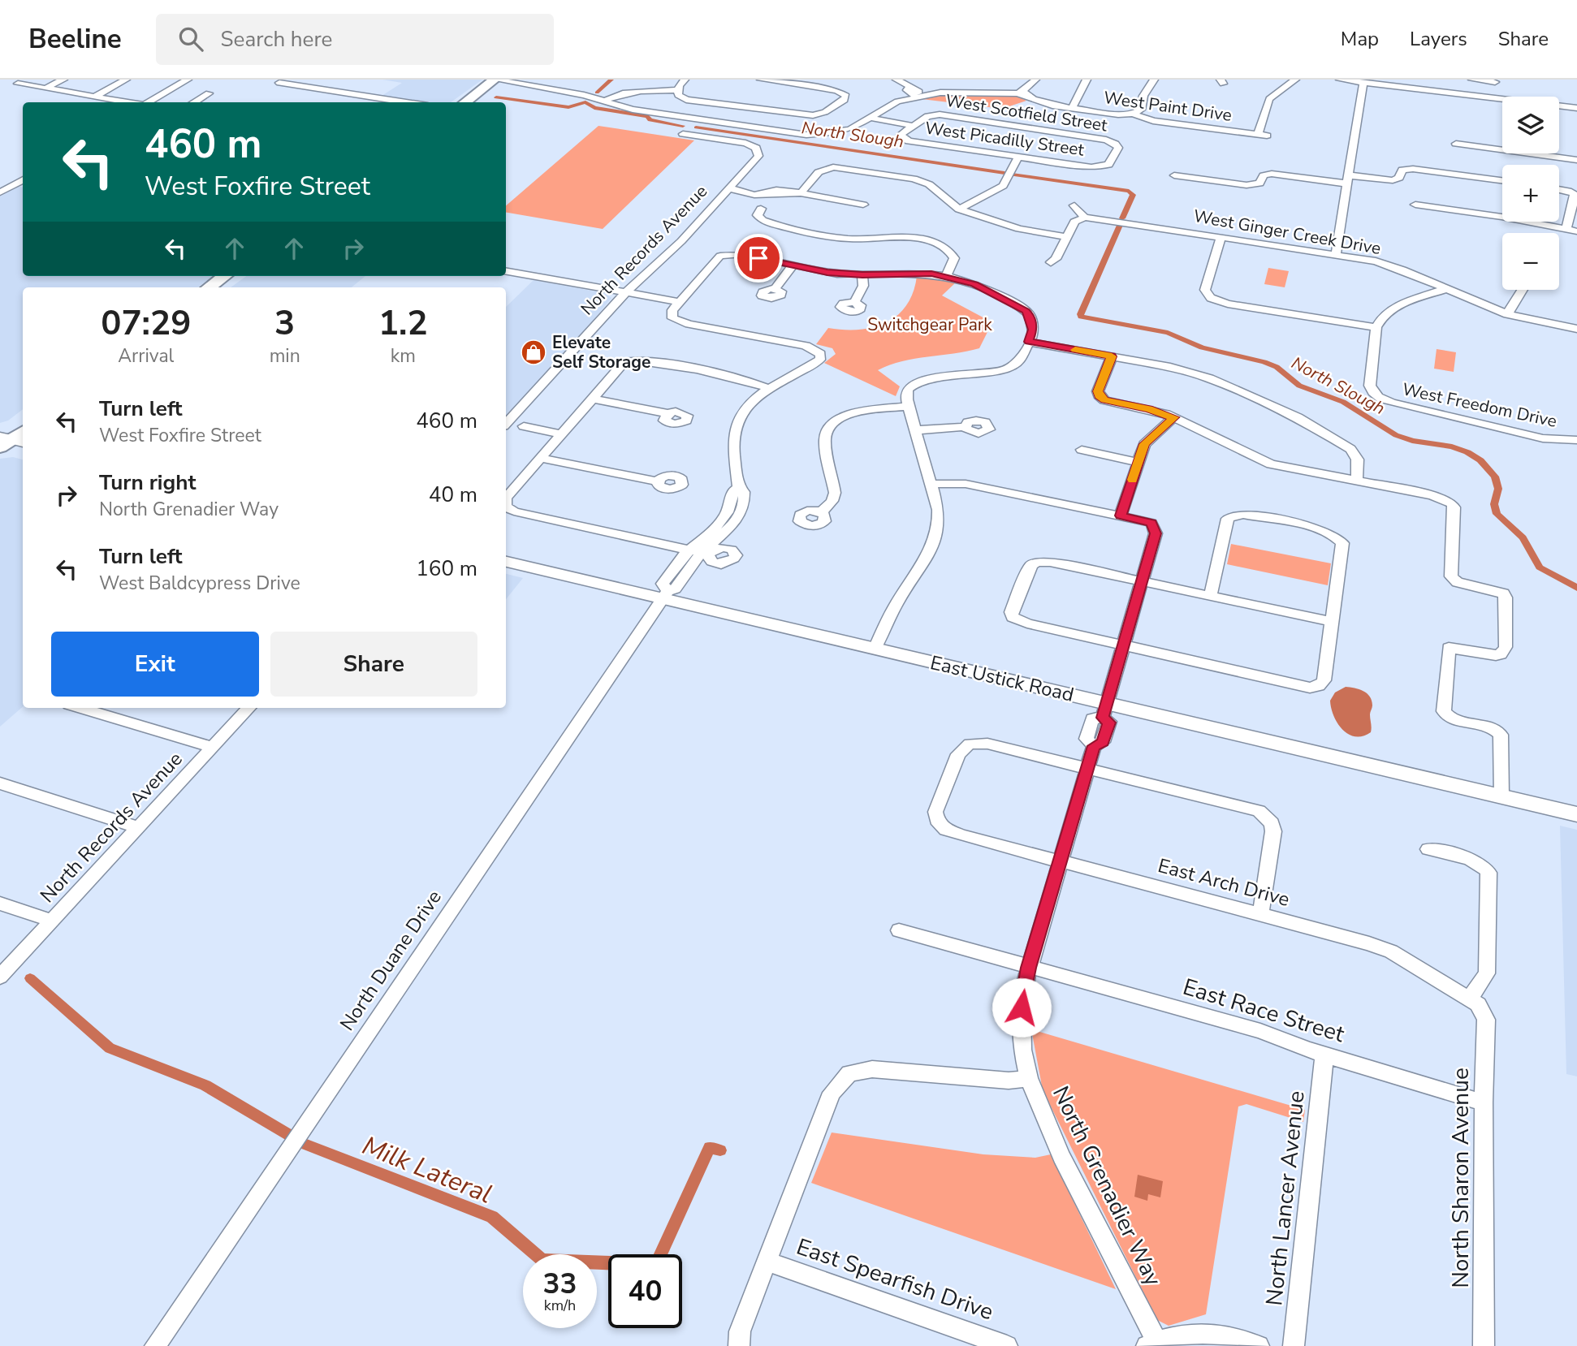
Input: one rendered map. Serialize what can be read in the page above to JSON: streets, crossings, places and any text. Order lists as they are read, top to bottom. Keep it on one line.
{"streets":{"main road":["East Ustick Road"],"street":["West Paint Drive","West Scotfield Street","West Picadilly Street","West Ginger Creek Drive","North Records Avenue","West Freedom Drive","East Arch Drive","North Duane Drive","East Race Street","North Sharon Avenue","North Grenadier Way","North Lancer Avenue","East Spearfish Drive"]},"crossings":[["West Paint Drive","North Records Avenue"],["West Scotfield Street","West Picadilly Street"],["East Ustick Road","North Duane Drive"],["East Ustick Road","North Grenadier Way"],["East Arch Drive","North Sharon Avenue"],["East Arch Drive","North Grenadier Way"],["East Race Street","North Sharon Avenue"],["East Race Street","North Grenadier Way"],["East Race Street","North Lancer Avenue"]],"water":["North Slough","Milk Lateral"],"parks":["Switchgear Park"],"places":{"shop":["Elevate Self Storage"]},"page":{"header":"Beeline","search":"Search here","nav":["Map","Layers","Share"],"map_buttons":["+","−"],"turn":["460 m","West Foxfire Street"],"eta":["07:29","Arrival","3","min","1.2","km"],"list":[{"name":"Turn left","note":"West Foxfire Street","value":"460 m"},{"name":"Turn right","note":"North Grenadier Way","value":"40 m"},{"name":"Turn left","note":"West Baldcypress Drive","value":"160 m"}],"buttons":["Exit","Share"],"speed":"33 km/h","limit":"40"}}
